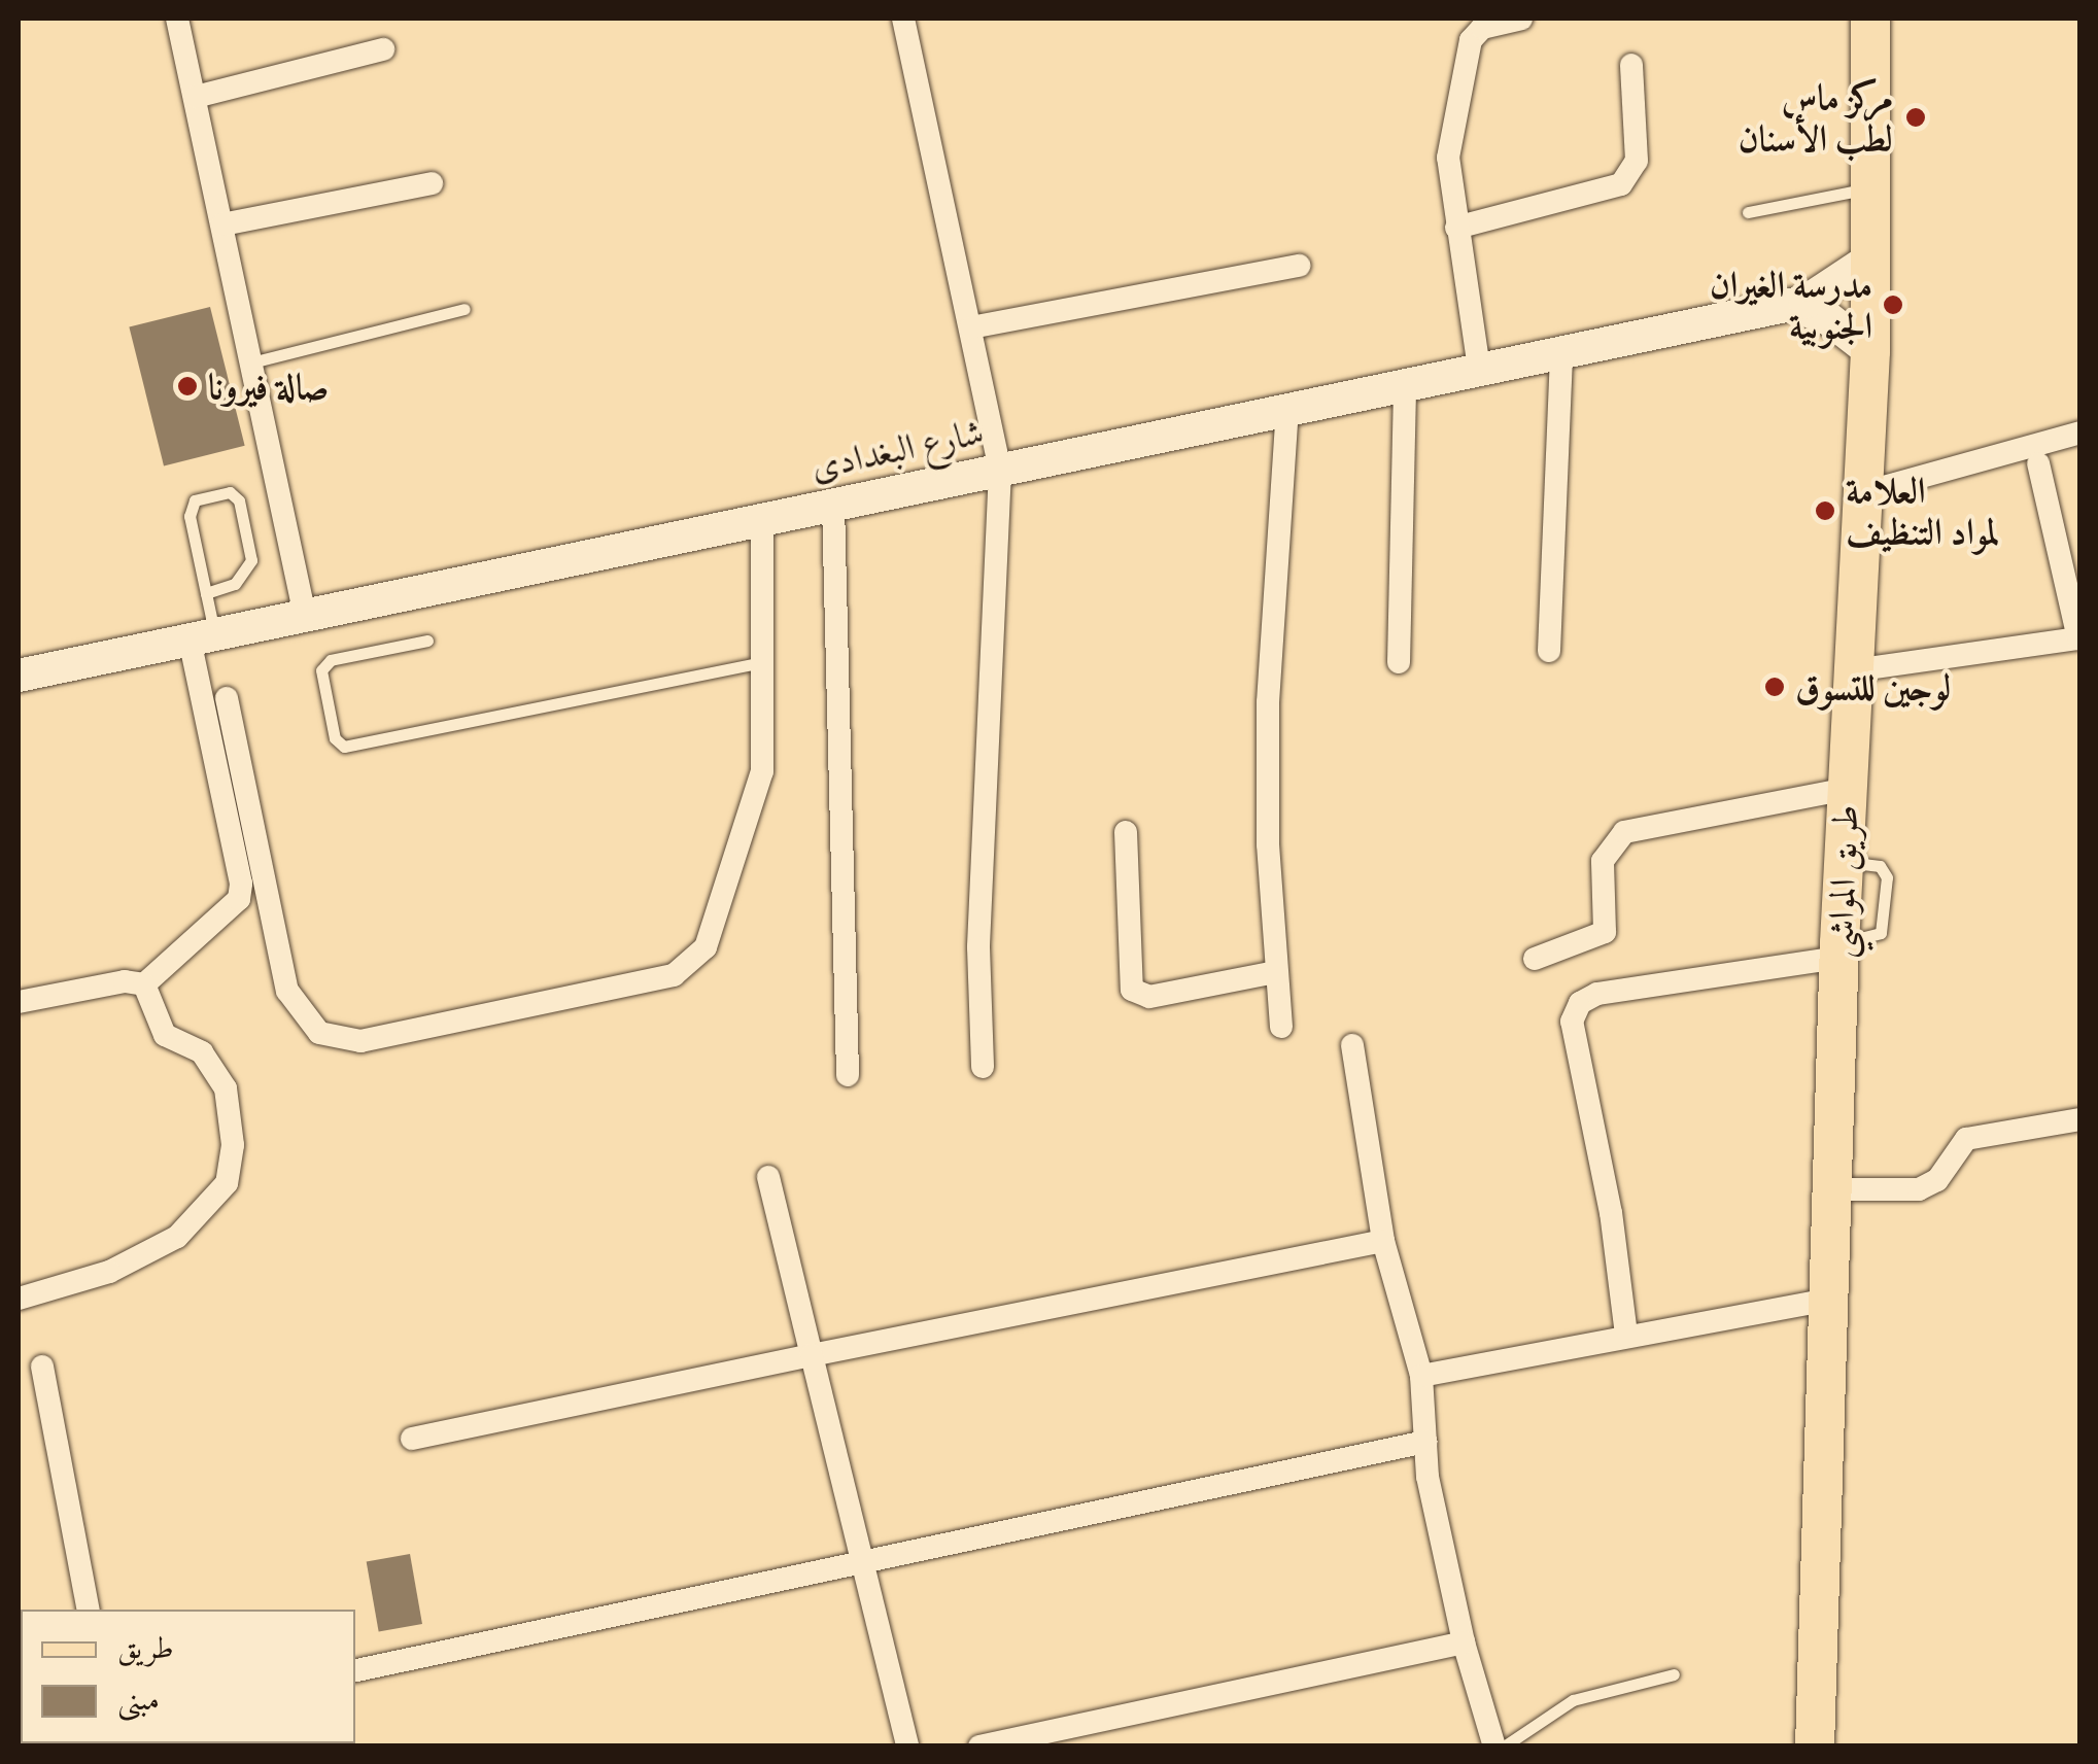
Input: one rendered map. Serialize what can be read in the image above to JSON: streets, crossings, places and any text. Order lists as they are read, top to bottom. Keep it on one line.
{"streets":{"main road":["طريق المواشي"],"street":["شارع البغدادى"]},"crossings":[["شارع البغدادى","طريق المواشي"]],"places":["مركز ماس لطب الأسنان","مدرسة الغيران الجنوبية","صالة فيرونا","العلامة لمواد التنظيف","لوجين للتسوق"],"legend":["طريق","مبنى"]}
